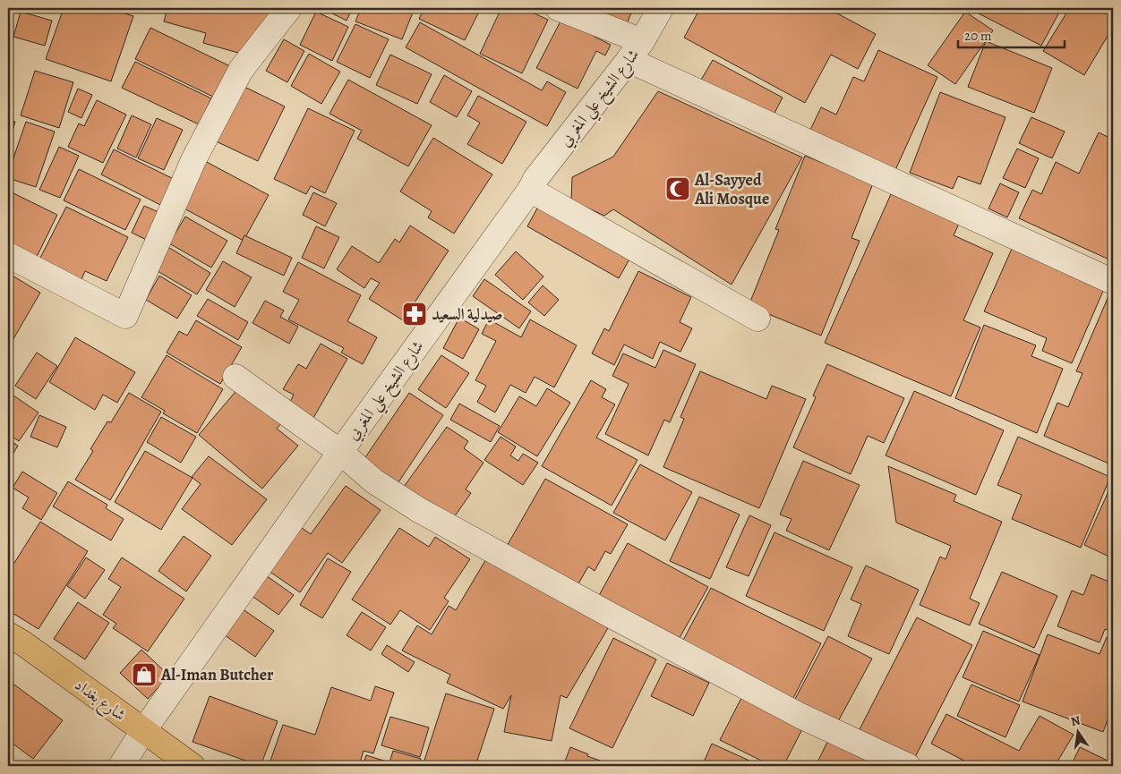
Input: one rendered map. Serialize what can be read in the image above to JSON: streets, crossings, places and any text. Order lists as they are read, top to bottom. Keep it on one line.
{"streets":{"main road":["شارع بغداد"],"street":["شارع الشيخ علي المغربي"]},"crossings":[["شارع الشيخ علي المغربي","شارع بغداد"]],"places":{"mosque":["Al-Sayyed Ali Mosque"],"pharmacy":["صيدلية السعيد"],"shop":["Al-Iman Butcher"]},"scale_bar":"20 m","north":"top"}
